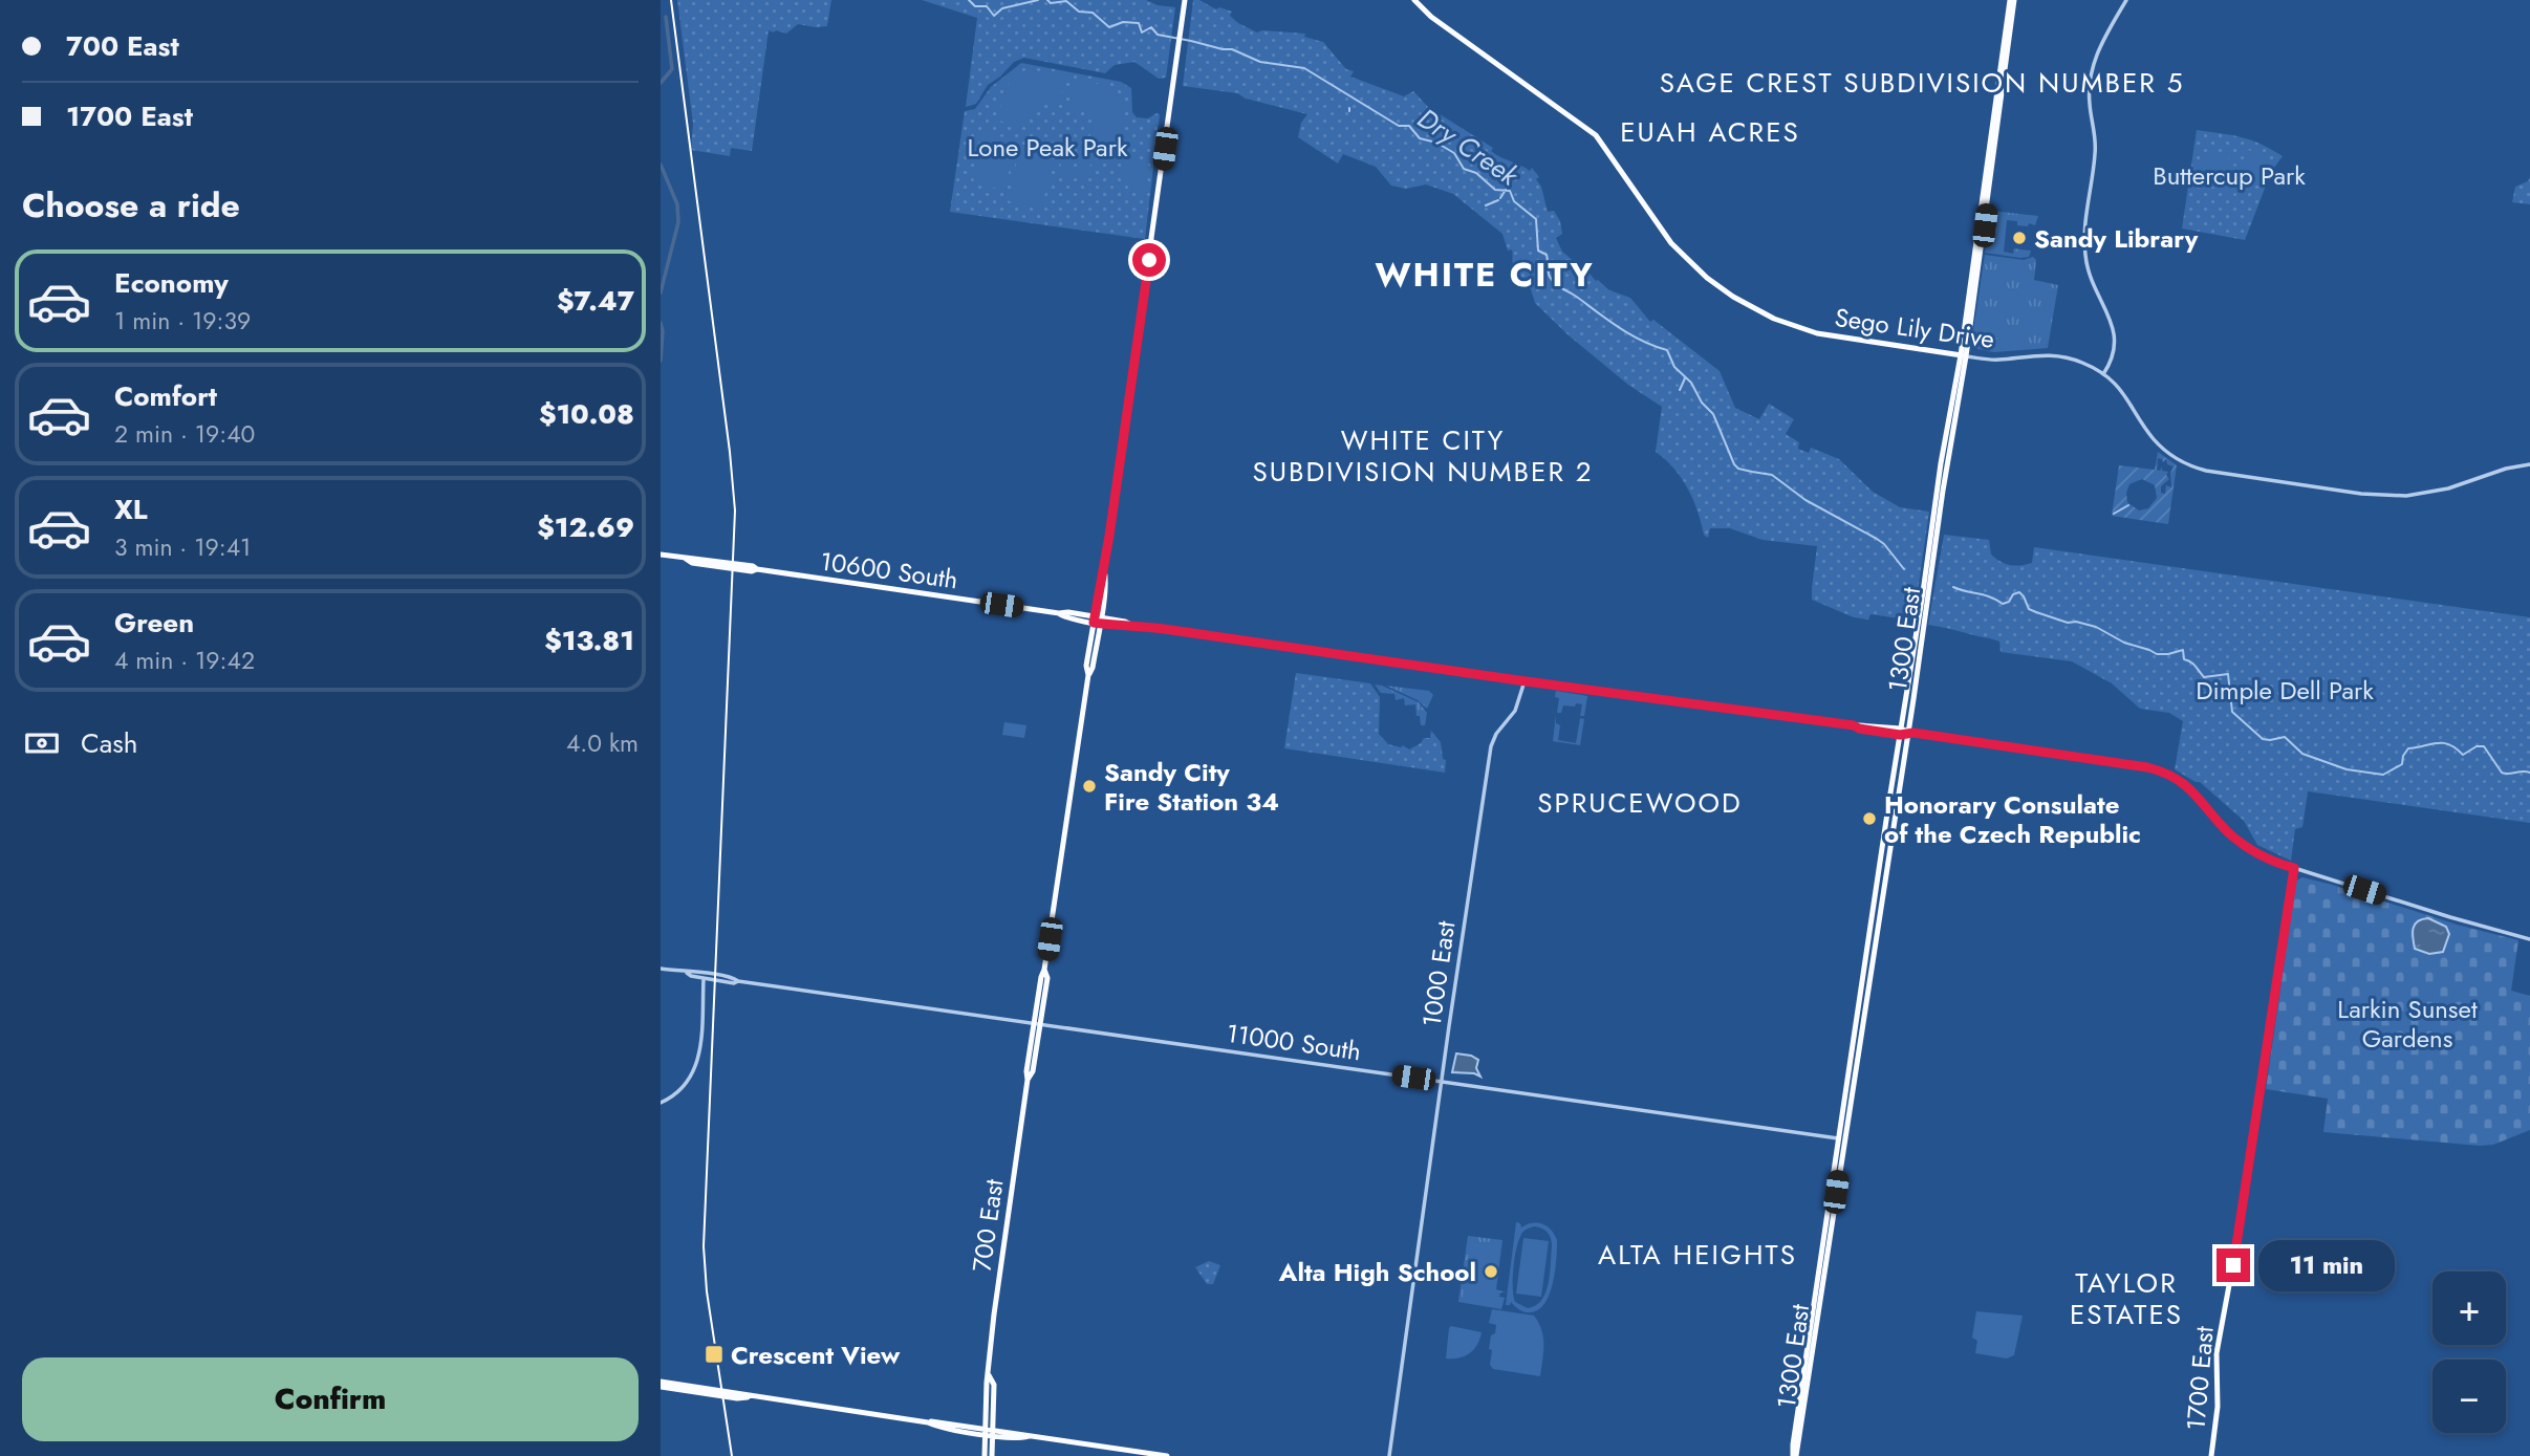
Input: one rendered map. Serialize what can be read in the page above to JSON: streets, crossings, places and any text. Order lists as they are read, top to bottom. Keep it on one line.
{"streets":{"main road":["Sego Lily Drive","10600 South","1300 East","700 East","1700 East"],"street":["1000 East","11000 South"]},"crossings":[["Sego Lily Drive","1300 East"],["10600 South","1300 East"],["10600 South","1000 East"],["10600 South","700 East"],["10600 South","1700 East"],["1300 East","11000 South"],["1000 East","11000 South"],["11000 South","700 East"]],"districts":["SAGE CREST SUBDIVISION NUMBER 5","EUAH ACRES","WHITE CITY","WHITE CITY SUBDIVISION NUMBER 2","SPRUCEWOOD","ALTA HEIGHTS","TAYLOR ESTATES"],"water":["Dry Creek"],"parks":["Lone Peak Park","Buttercup Park","Dimple Dell Park","Larkin Sunset Gardens"],"places":{"other":["Sandy Library","Sandy City Fire Station 34","Honorary Consulate of the Czech Republic","Alta High School"],"transit":["Crescent View"]},"page":{"banner":["700 East","1700 East"],"heading":"Choose a ride","list":[{"name":"Economy","note":"1 min · 19:39","value":"$7.47"},{"name":"Comfort","note":"2 min · 19:40","value":"$10.08"},{"name":"XL","note":"3 min · 19:41","value":"$12.69"},{"name":"Green","note":"4 min · 19:42","value":"$13.81"}],"pay":["Cash","4.0 km"],"bubble":"11 min","map_buttons":["+","−"],"buttons":"Confirm"}}
